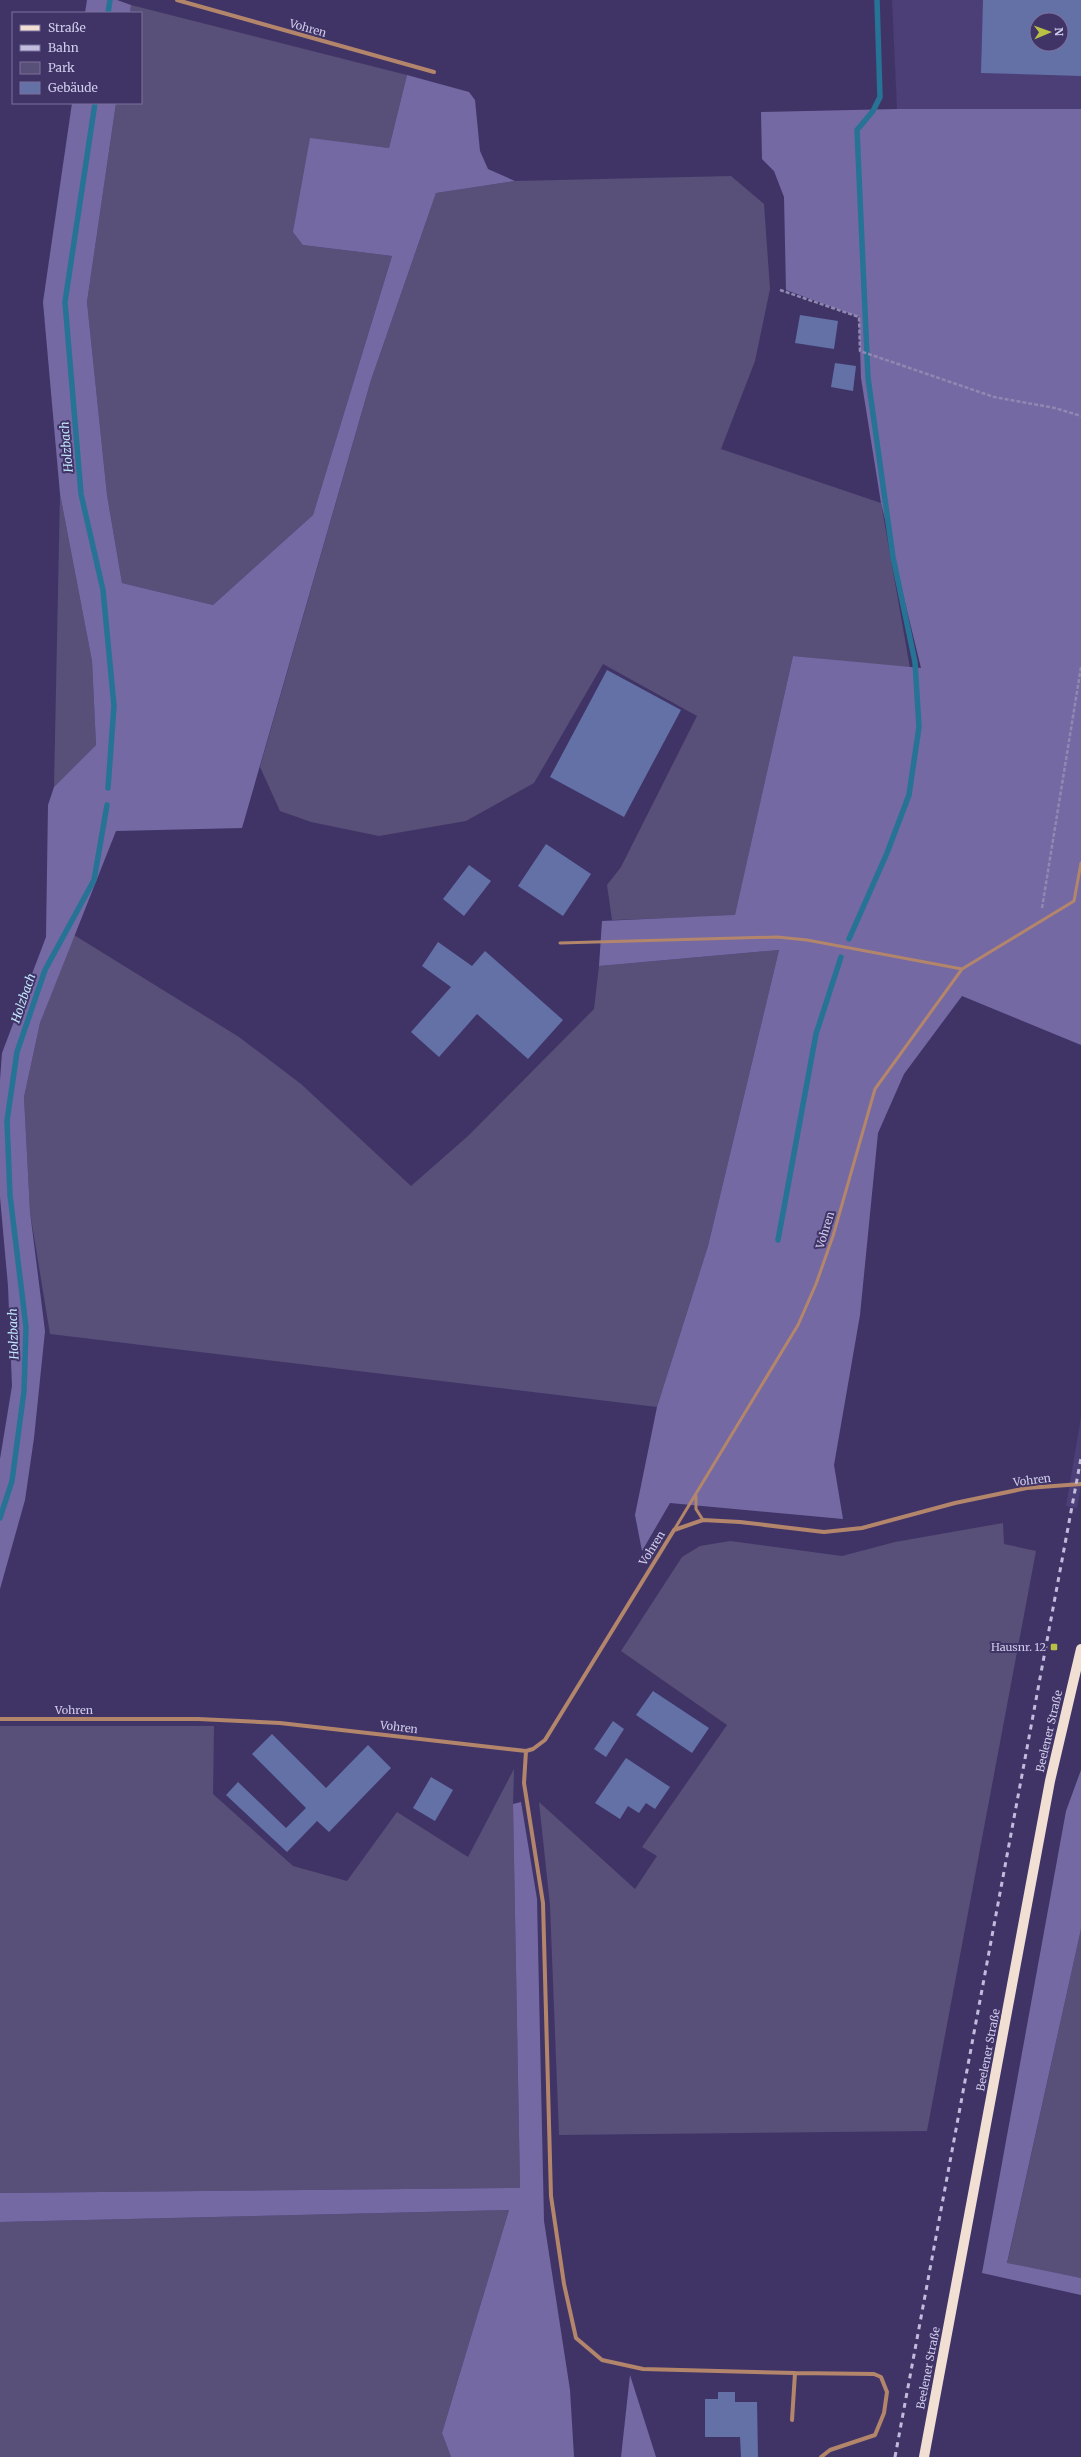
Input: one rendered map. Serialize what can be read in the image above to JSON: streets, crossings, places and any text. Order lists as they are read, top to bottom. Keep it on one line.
{"streets":{"main road":["Beelener Straße"],"street":["Vohren"]},"water":["Holzbach"],"places":{"transit":["Hausnr. 12"]},"legend":["Straße","Bahn","Park","Gebäude"],"north":"right"}
